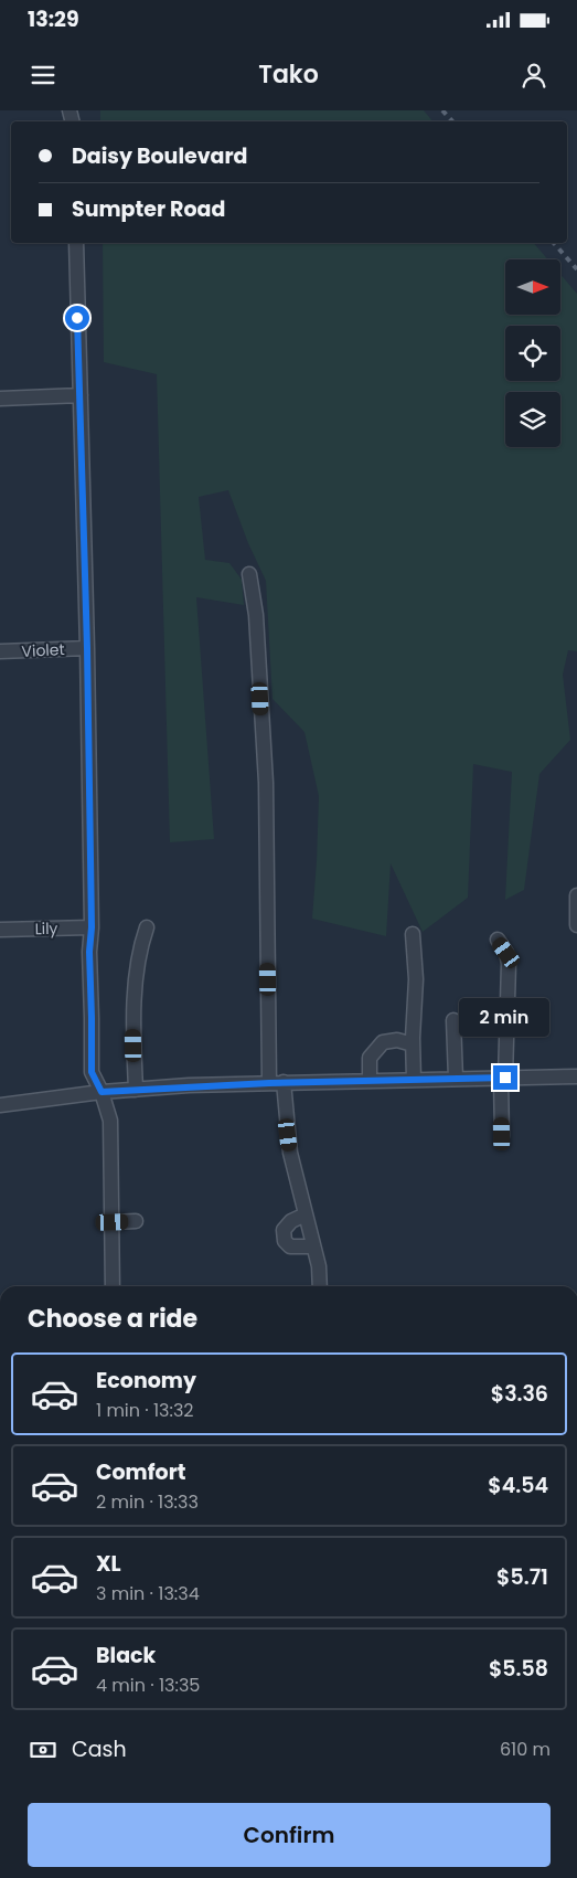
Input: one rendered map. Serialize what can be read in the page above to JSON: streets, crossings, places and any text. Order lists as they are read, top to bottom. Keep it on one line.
{"streets":{"street":["Violet","Lily"]},"north":"right","page":{"status":"13:29","header":"Tako","banner":["Daisy Boulevard","Sumpter Road"],"bubble":"2 min","heading":"Choose a ride","list":[{"name":"Economy","note":"1 min · 13:32","value":"$3.36"},{"name":"Comfort","note":"2 min · 13:33","value":"$4.54"},{"name":"XL","note":"3 min · 13:34","value":"$5.71"},{"name":"Black","note":"4 min · 13:35","value":"$5.58"}],"pay":["Cash","610 m"],"buttons":"Confirm"}}
